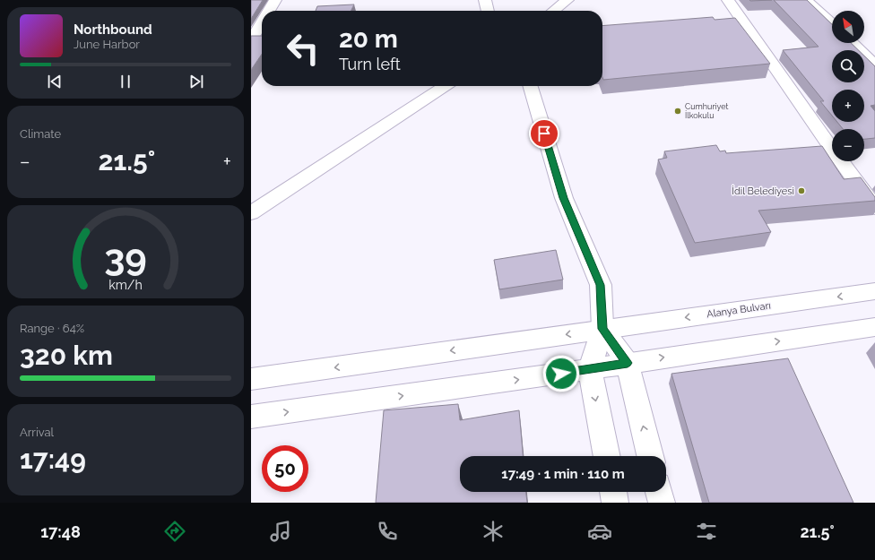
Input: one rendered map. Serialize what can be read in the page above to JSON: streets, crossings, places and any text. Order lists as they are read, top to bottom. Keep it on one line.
{"streets":{"street":["Alanya Bulvarı"]},"places":["Cumhuriyet İlkokulu","İdil Belediyesi"],"north":"top left","page":{"map_buttons":["+","−"],"turn":["20 m","Turn left"],"song":["Northbound","June Harbor"],"tile":["Climate",["Range · 64%","320 km"],["Arrival","17:49"]],"heat":["−","21.5°","+"],"limit":"50","trip":"17:49 · 1 min · 110 m","tabs":["17:48","21.5°"],"gauge":["39","km/h"]}}
